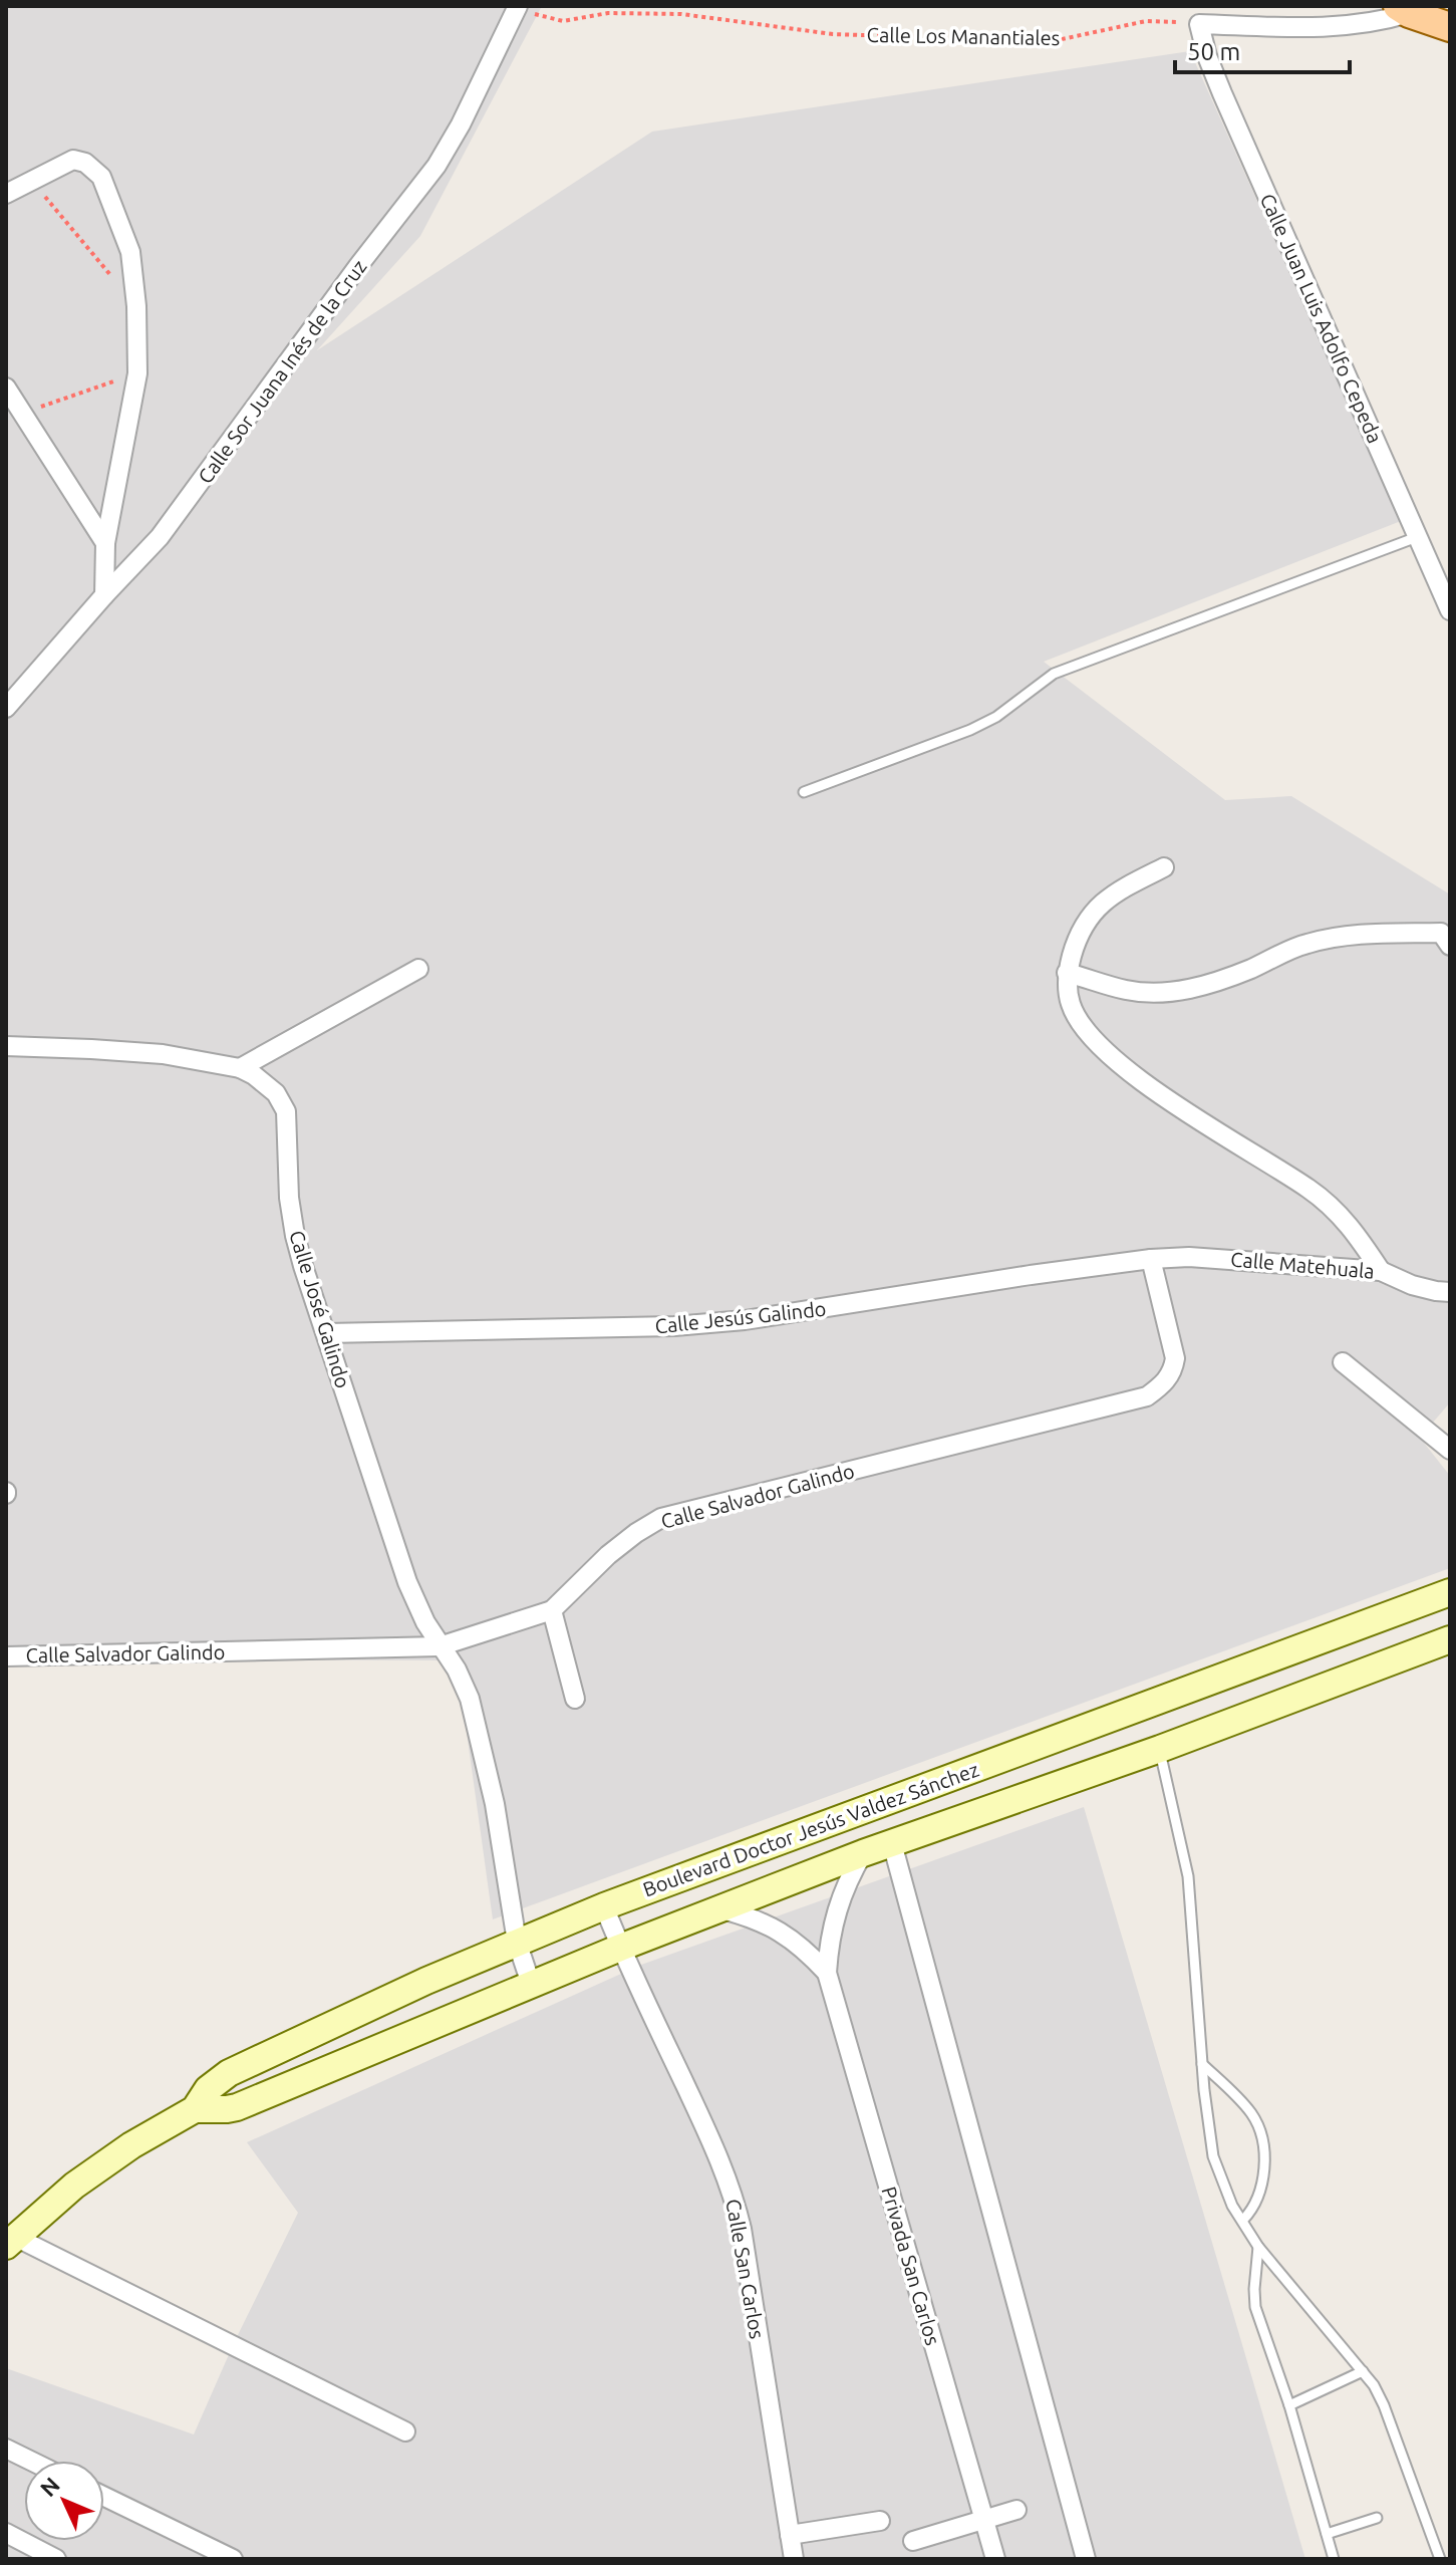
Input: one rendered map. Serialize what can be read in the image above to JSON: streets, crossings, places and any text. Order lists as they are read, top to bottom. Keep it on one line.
{"streets":{"main road":["Boulevard Doctor Jesús Valdez Sánchez"],"street":["Calle Juan Luis Adolfo Cepeda","Calle Sor Juana Inés de la Cruz","Calle Matehuala","Calle José Galindo","Calle Jesús Galindo","Calle Salvador Galindo","Privada San Carlos","Calle San Carlos"],"path":["Calle Los Manantiales"]},"crossings":[["Calle Los Manantiales","Calle Juan Luis Adolfo Cepeda"],["Calle Los Manantiales","Calle Sor Juana Inés de la Cruz"],["Calle Matehuala","Calle Jesús Galindo"],["Calle Matehuala","Calle Salvador Galindo"],["Calle José Galindo","Calle Jesús Galindo"],["Calle José Galindo","Calle Salvador Galindo"],["Calle José Galindo","Boulevard Doctor Jesús Valdez Sánchez"],["Calle Jesús Galindo","Calle Salvador Galindo"],["Boulevard Doctor Jesús Valdez Sánchez","Privada San Carlos"],["Boulevard Doctor Jesús Valdez Sánchez","Calle San Carlos"]],"scale_bar":"50 m","north":"top left"}
